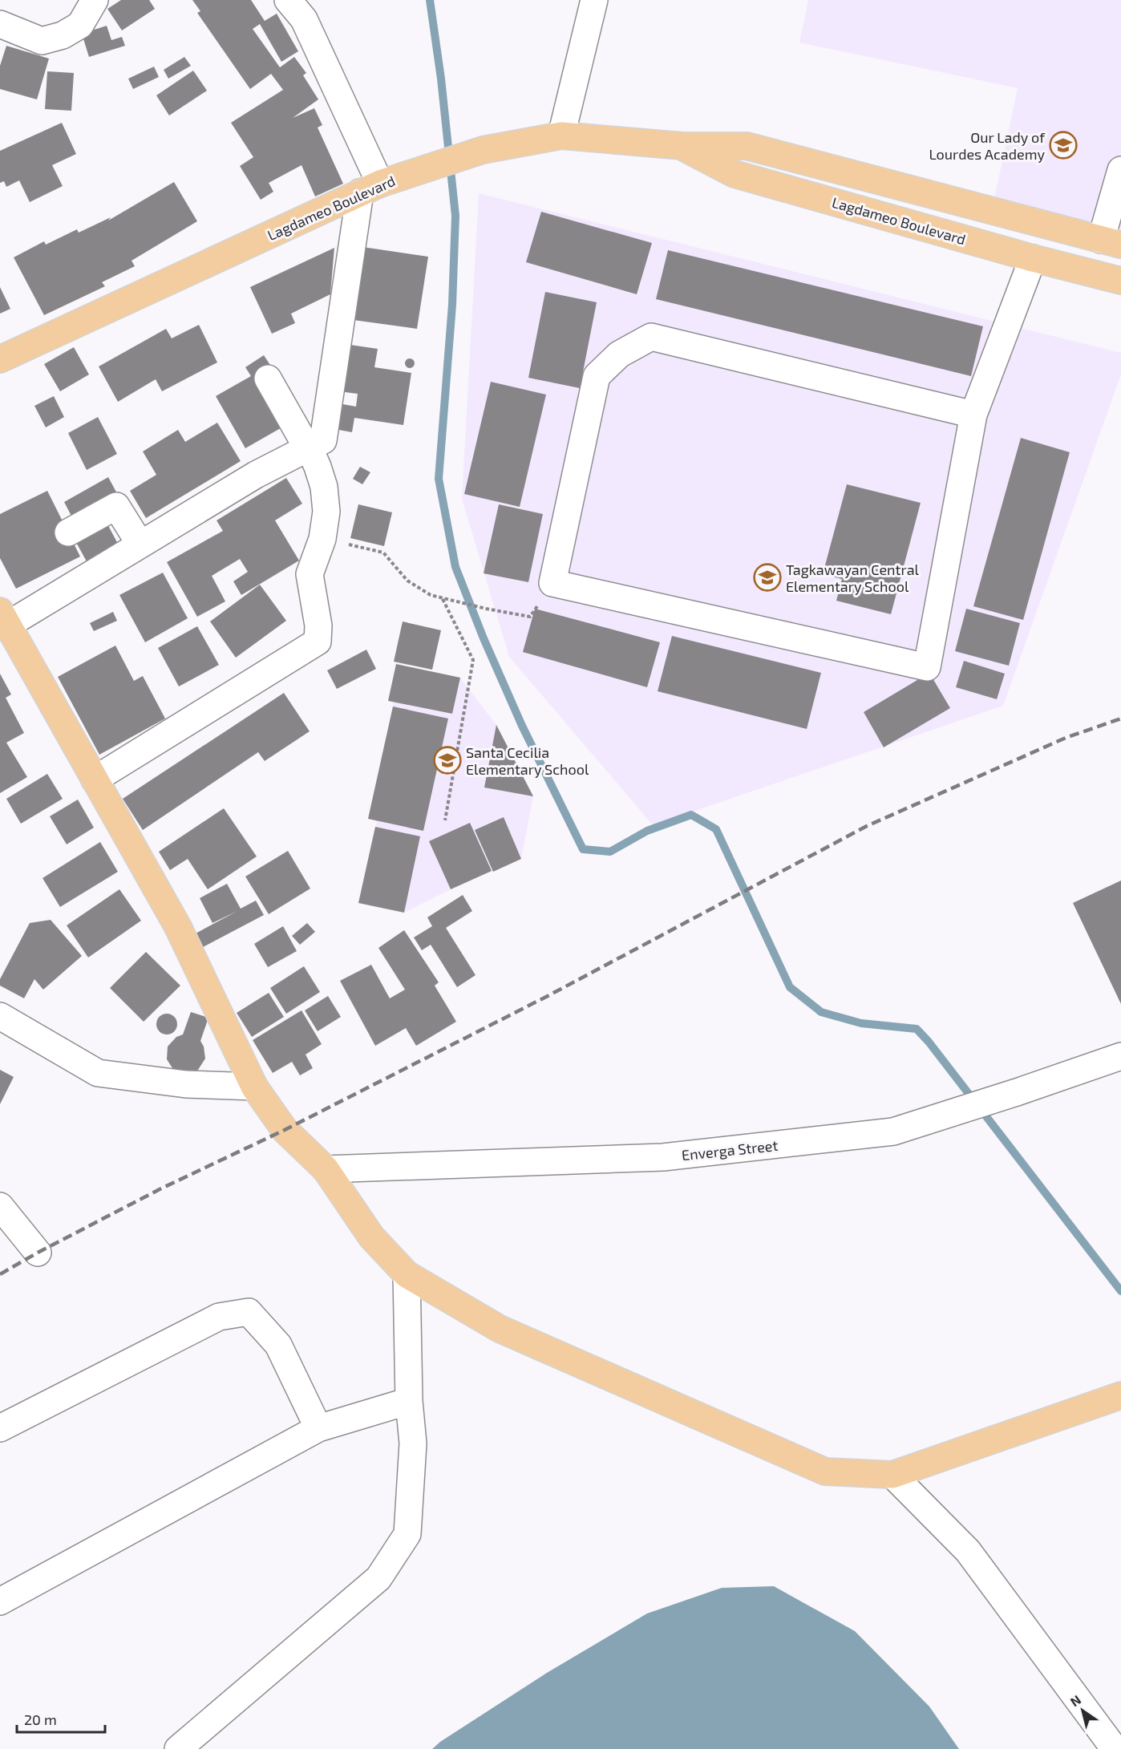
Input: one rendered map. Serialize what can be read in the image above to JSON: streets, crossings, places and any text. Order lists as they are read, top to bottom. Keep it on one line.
{"streets":{"main road":["Lagdameo Boulevard"],"street":["Enverga Street"]},"places":{"school or university":["Our Lady of Lourdes Academy","Tagkawayan Central Elementary School","Santa Cecilia Elementary School"]},"scale_bar":"20 m","north":"top left"}
